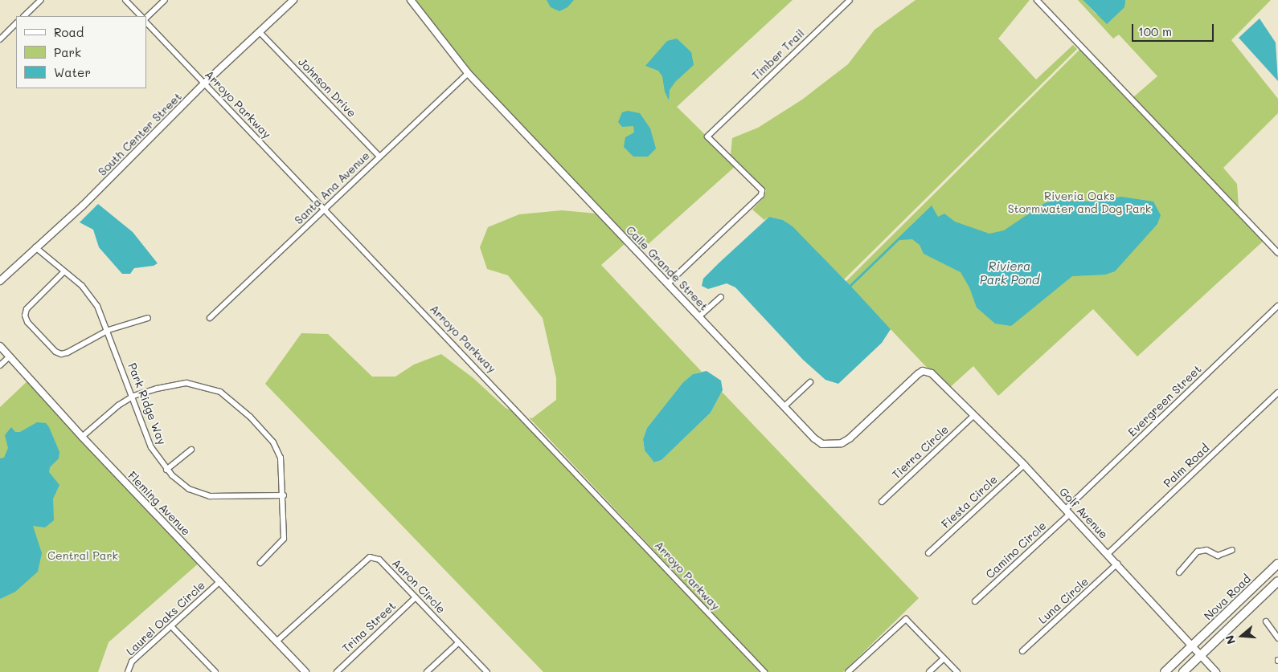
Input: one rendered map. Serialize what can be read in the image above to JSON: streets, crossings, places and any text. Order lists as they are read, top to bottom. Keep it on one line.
{"streets":{"main road":["Nova Road"],"street":["Timber Trail","Johnson Drive","Arroyo Parkway","South Center Street","Santa Ana Avenue","Calle Grande Street","Evergreen Street","Park Ridge Way","Tierra Circle","Palm Road","Fiesta Circle","Fleming Avenue","Golf Avenue","Camino Circle","Aaron Circle","Luna Circle","Laurel Oaks Circle","Trina Street"]},"crossings":[["Timber Trail","Calle Grande Street"],["Johnson Drive","South Center Street"],["Johnson Drive","Santa Ana Avenue"],["Arroyo Parkway","South Center Street"],["Arroyo Parkway","Santa Ana Avenue"],["South Center Street","Park Ridge Way"],["Santa Ana Avenue","Calle Grande Street"],["Calle Grande Street","Golf Avenue"],["Evergreen Street","Golf Avenue"],["Evergreen Street","Camino Circle"],["Tierra Circle","Golf Avenue"],["Palm Road","Golf Avenue"],["Fiesta Circle","Golf Avenue"],["Fleming Avenue","Aaron Circle"],["Fleming Avenue","Laurel Oaks Circle"],["Golf Avenue","Camino Circle"],["Golf Avenue","Nova Road"],["Golf Avenue","Luna Circle"],["Aaron Circle","Trina Street"]],"water":["Riviera Park Pond"],"parks":["Riveria Oaks Stormwater and Dog Park","Central Park"],"legend":["Road","Park","Water"],"scale_bar":"100 m","north":"left"}
